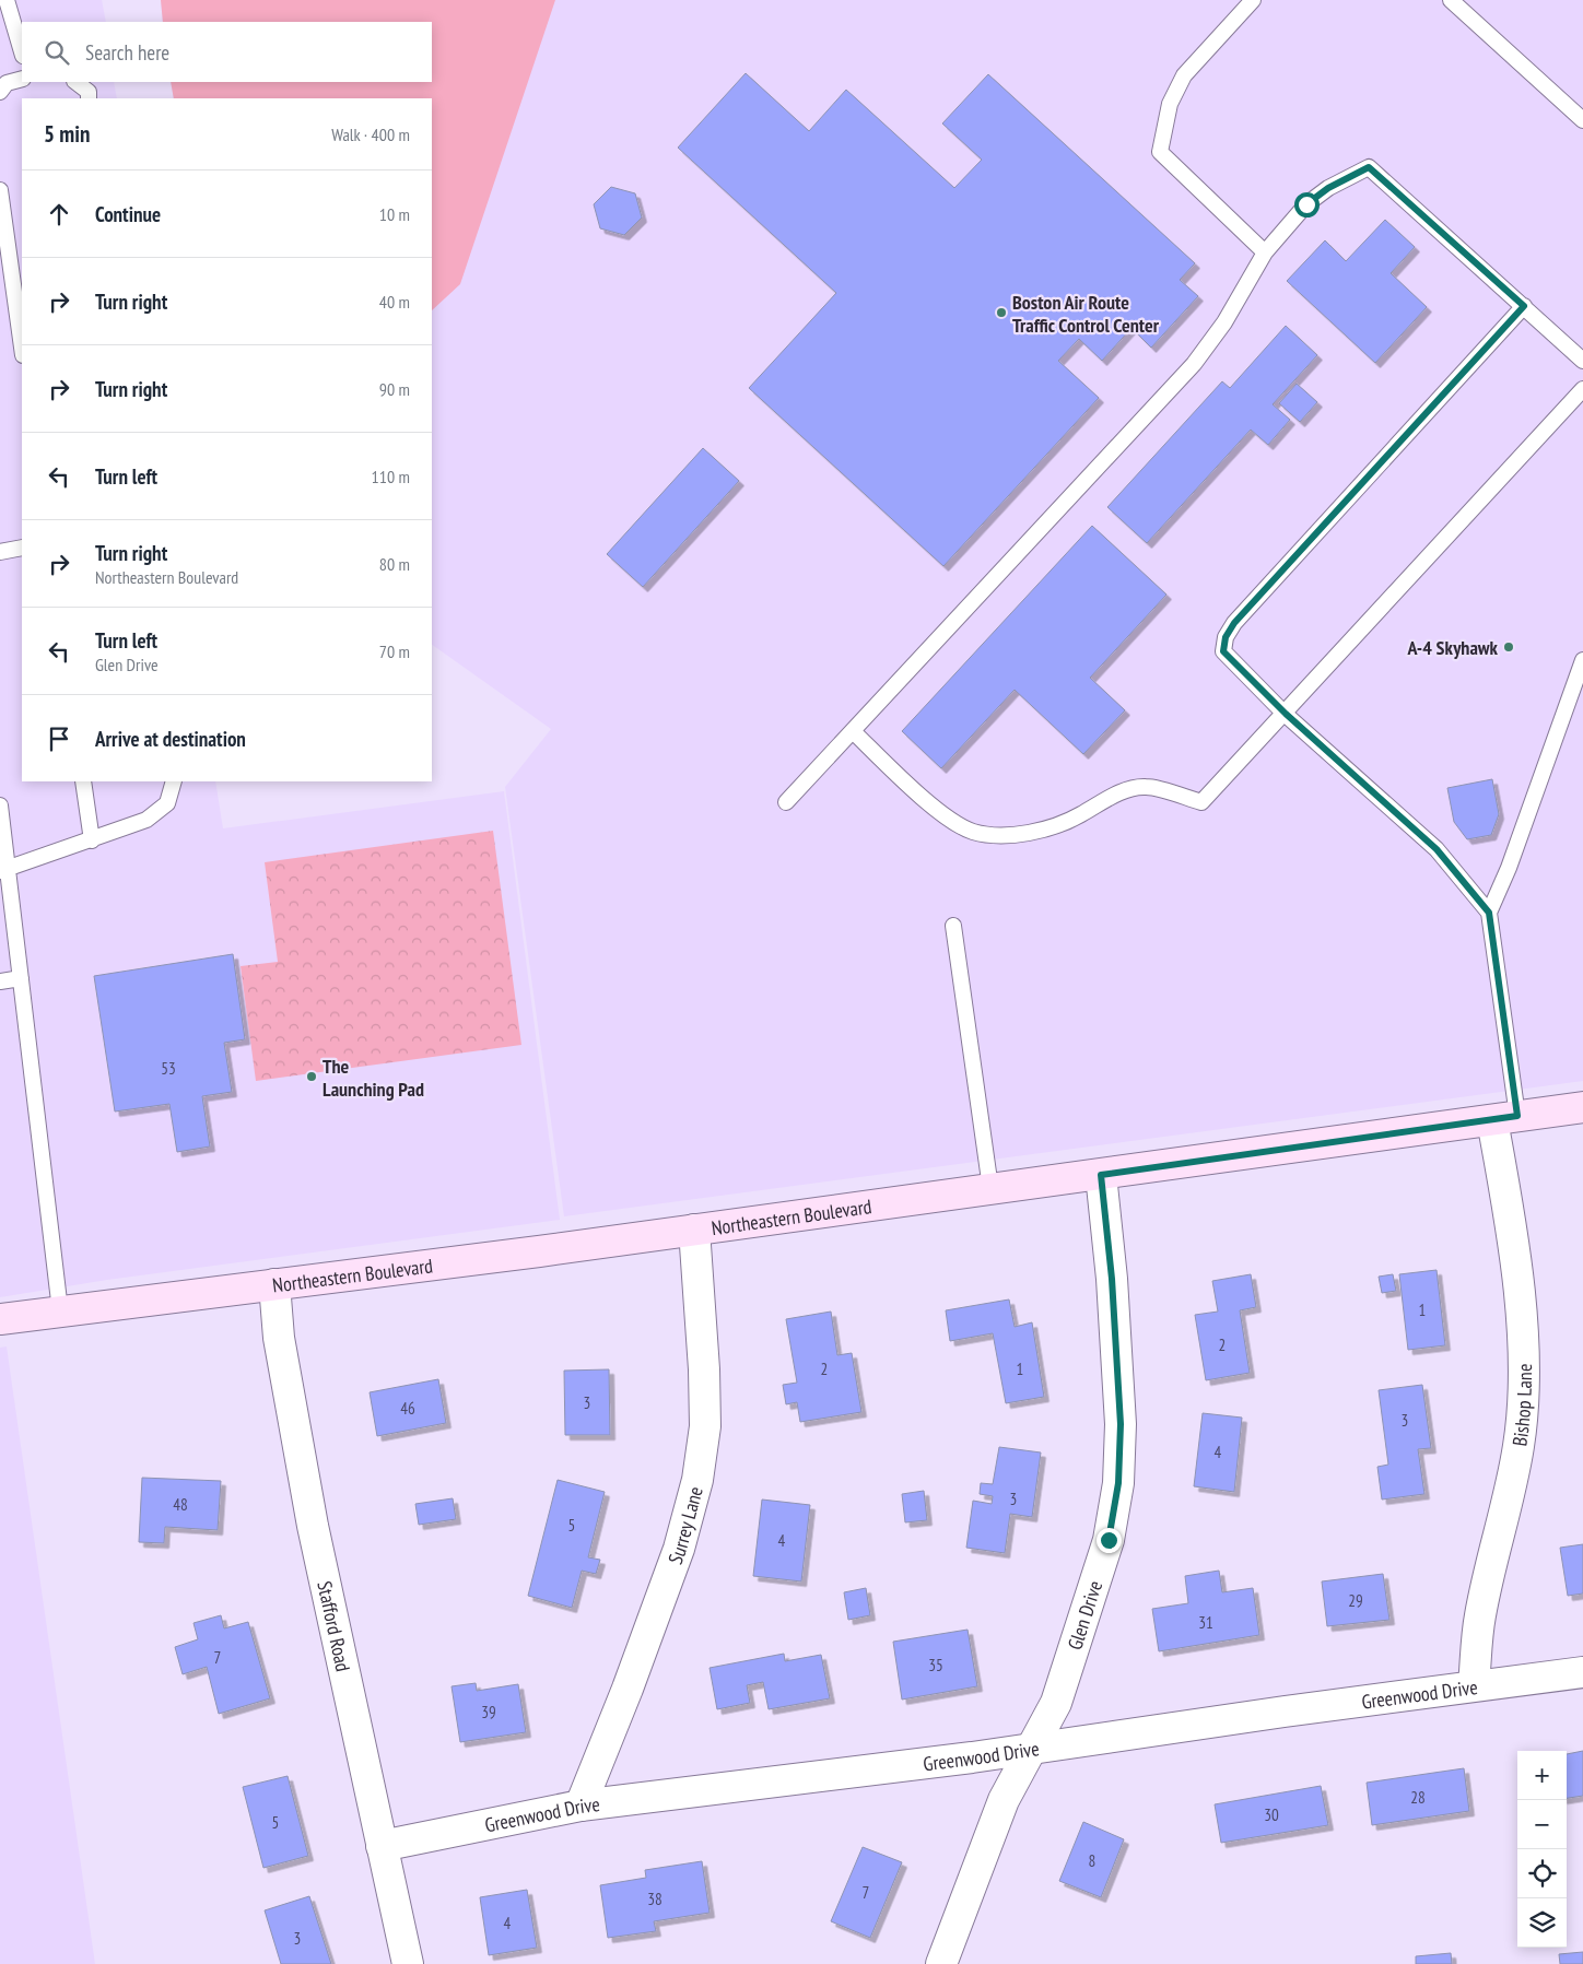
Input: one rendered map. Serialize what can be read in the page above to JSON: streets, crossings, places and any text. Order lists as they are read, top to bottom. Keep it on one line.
{"streets":{"street":["Northeastern Boulevard","Bishop Lane","Surrey Lane","Glen Drive","Stafford Road","Greenwood Drive"]},"crossings":[["Northeastern Boulevard","Bishop Lane"],["Northeastern Boulevard","Surrey Lane"],["Northeastern Boulevard","Glen Drive"],["Northeastern Boulevard","Stafford Road"],["Bishop Lane","Greenwood Drive"],["Surrey Lane","Greenwood Drive"],["Glen Drive","Greenwood Drive"],["Stafford Road","Greenwood Drive"]],"places":["Boston Air Route Traffic Control Center","A-4 Skyhawk","The Launching Pad"],"house_numbers":["53","1","2","2","1","3","46","3","4","3","48","5","4","29","31","7","35","39","28","30","5","8","7","38","4","3"],"page":{"search":"Search here","heading":["5 min","Walk · 400 m"],"list":[["Continue","10 m"],["Turn right","40 m"],["Turn right","90 m"],["Turn left","110 m"],["Turn right","Northeastern Boulevard","80 m"],["Turn left","Glen Drive","70 m"],"Arrive at destination"],"map_buttons":["+","−"]}}
